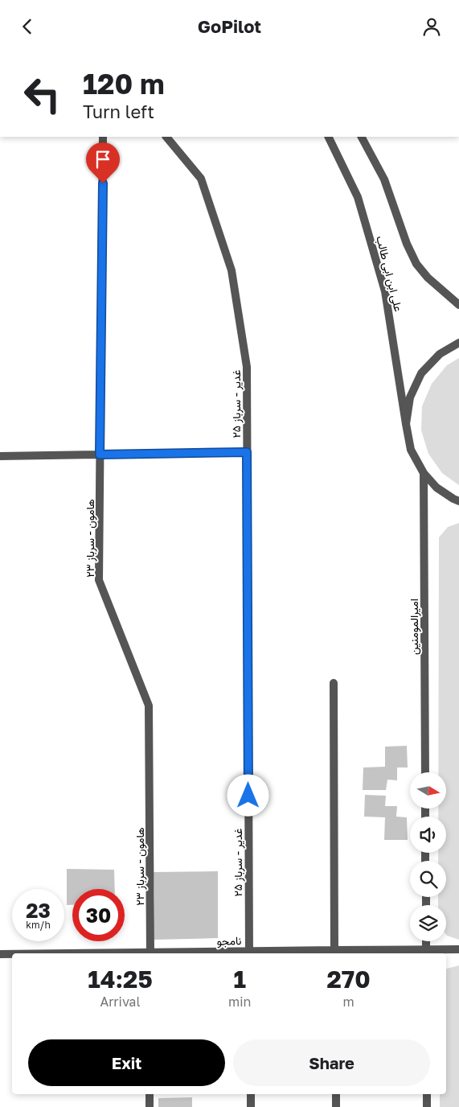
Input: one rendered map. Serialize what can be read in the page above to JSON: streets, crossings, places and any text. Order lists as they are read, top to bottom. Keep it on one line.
{"streets":{"street":["علی ابن ابی طالب","غدیر - سرباز ۲۵","هامون - سرباز ۲۳","امیرالمومنین","نامجو"]},"crossings":[["علی ابن ابی طالب","امیرالمومنین"],["غدیر - سرباز ۲۵","نامجو"]],"north":"right","page":{"header":"GoPilot","turn":["120 m","Turn left"],"speed":"23 km/h","limit":"30","eta":["14:25","Arrival","1","min","270","m"],"buttons":["Exit","Share"]}}
